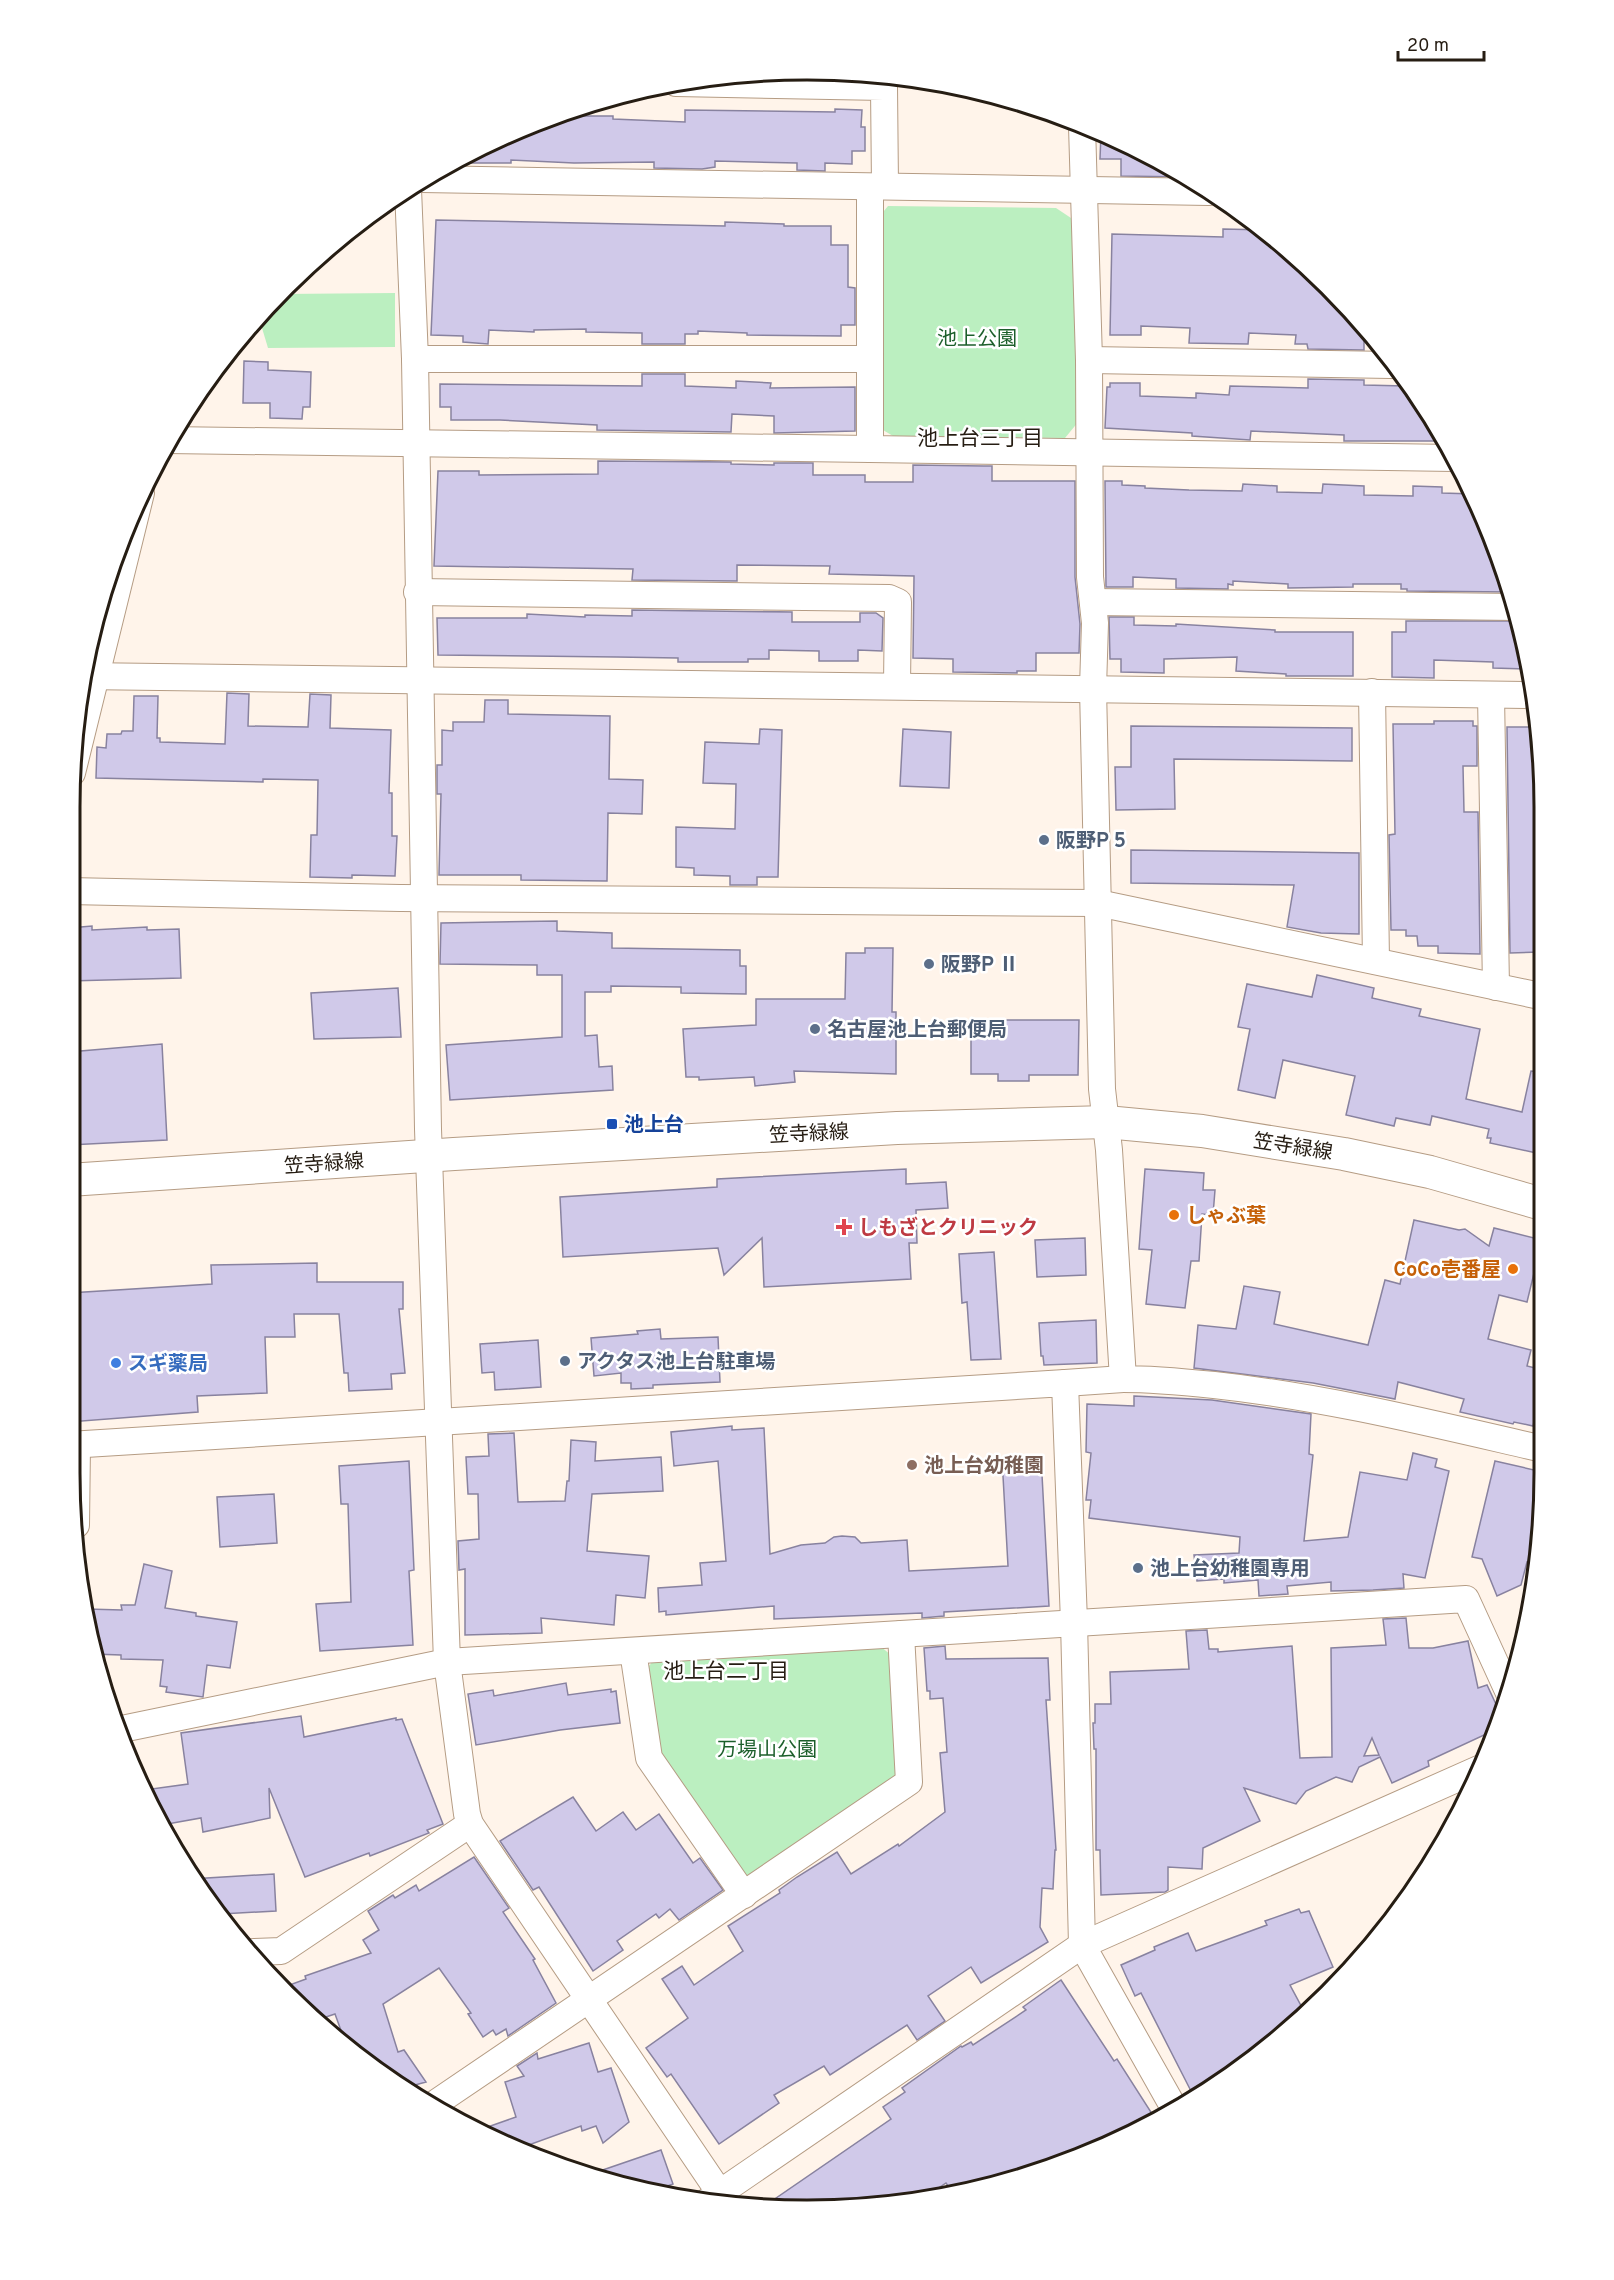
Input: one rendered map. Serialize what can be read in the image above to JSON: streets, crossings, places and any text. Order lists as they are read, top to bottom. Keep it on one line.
{"streets":{"street":["笠寺緑線"]},"districts":["池上台三丁目","池上台二丁目"],"parks":["池上公園","万場山公園"],"places":{"other":["阪野P 5","阪野P Ⅱ","名古屋池上台郵便局","しゃぶ葉","CoCo壱番屋","アクタス池上台駐車場","スギ薬局","池上台幼稚園","池上台幼稚園専用"],"transit":["池上台"],"health":["しもざとクリニック"]},"scale_bar":"20 m"}
